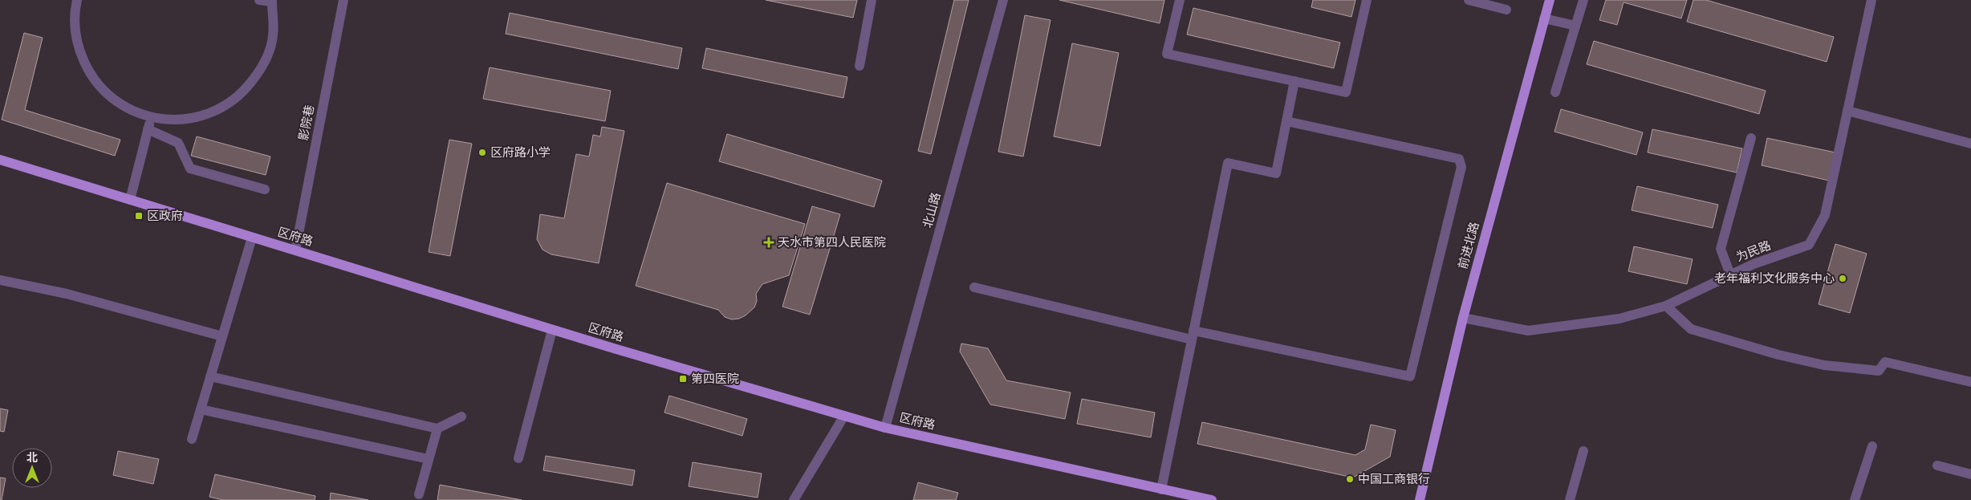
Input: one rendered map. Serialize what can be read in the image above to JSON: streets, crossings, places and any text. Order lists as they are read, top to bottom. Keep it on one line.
{"streets":{"main road":["区府路","前进北路"],"street":["影院巷","北山路","为民路"]},"crossings":[["影院巷","区府路"],["北山路","区府路"],["前进北路","为民路"]],"places":{"other":["区府路小学","老年福利文化服务中心","中国工商银行"],"transit":["区政府","第四医院"],"health":["天水市第四人民医院"]},"north":"top"}
